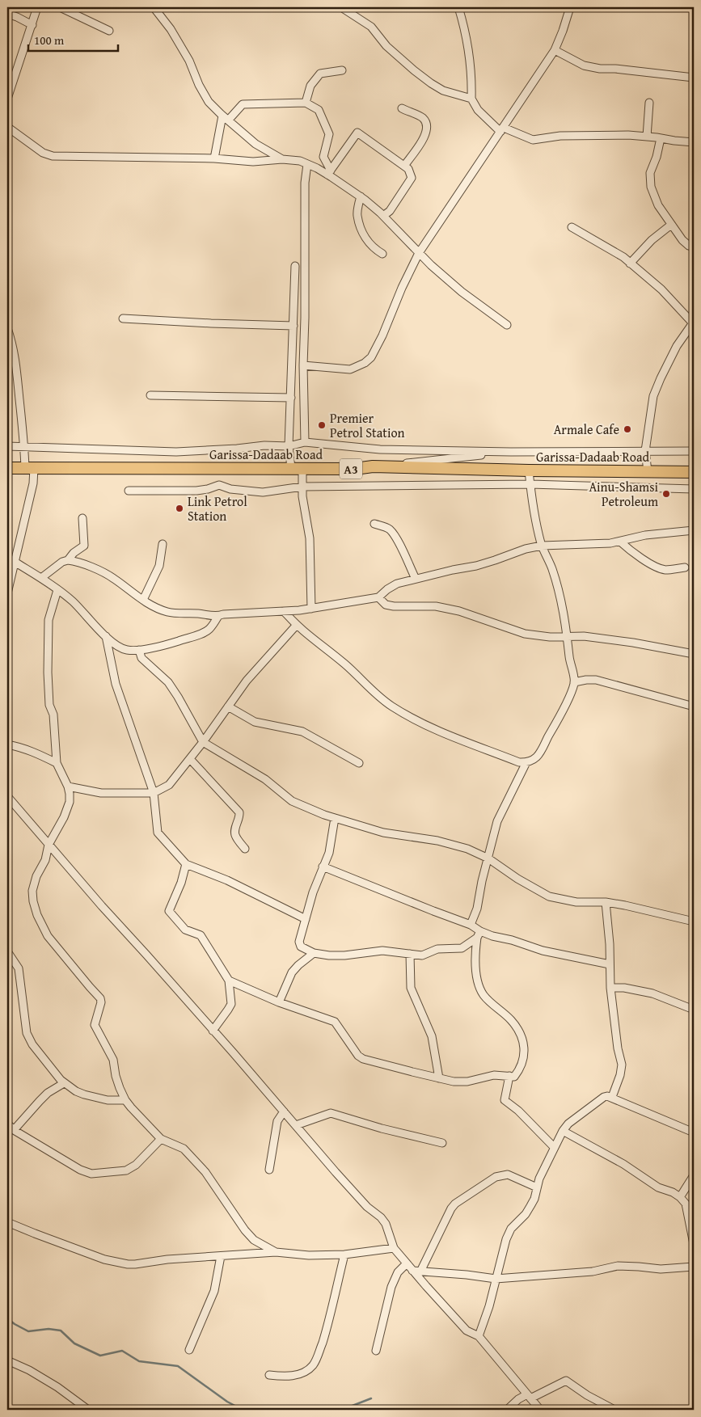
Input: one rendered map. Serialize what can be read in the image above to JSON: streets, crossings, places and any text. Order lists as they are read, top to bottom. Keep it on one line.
{"streets":{"highway":["Garissa-Dadaab Road","A3"]},"places":["Premier Petrol Station","Armale Cafe","Ainu-Shamsi Petroleum","Link Petrol Station"],"scale_bar":"100 m"}
